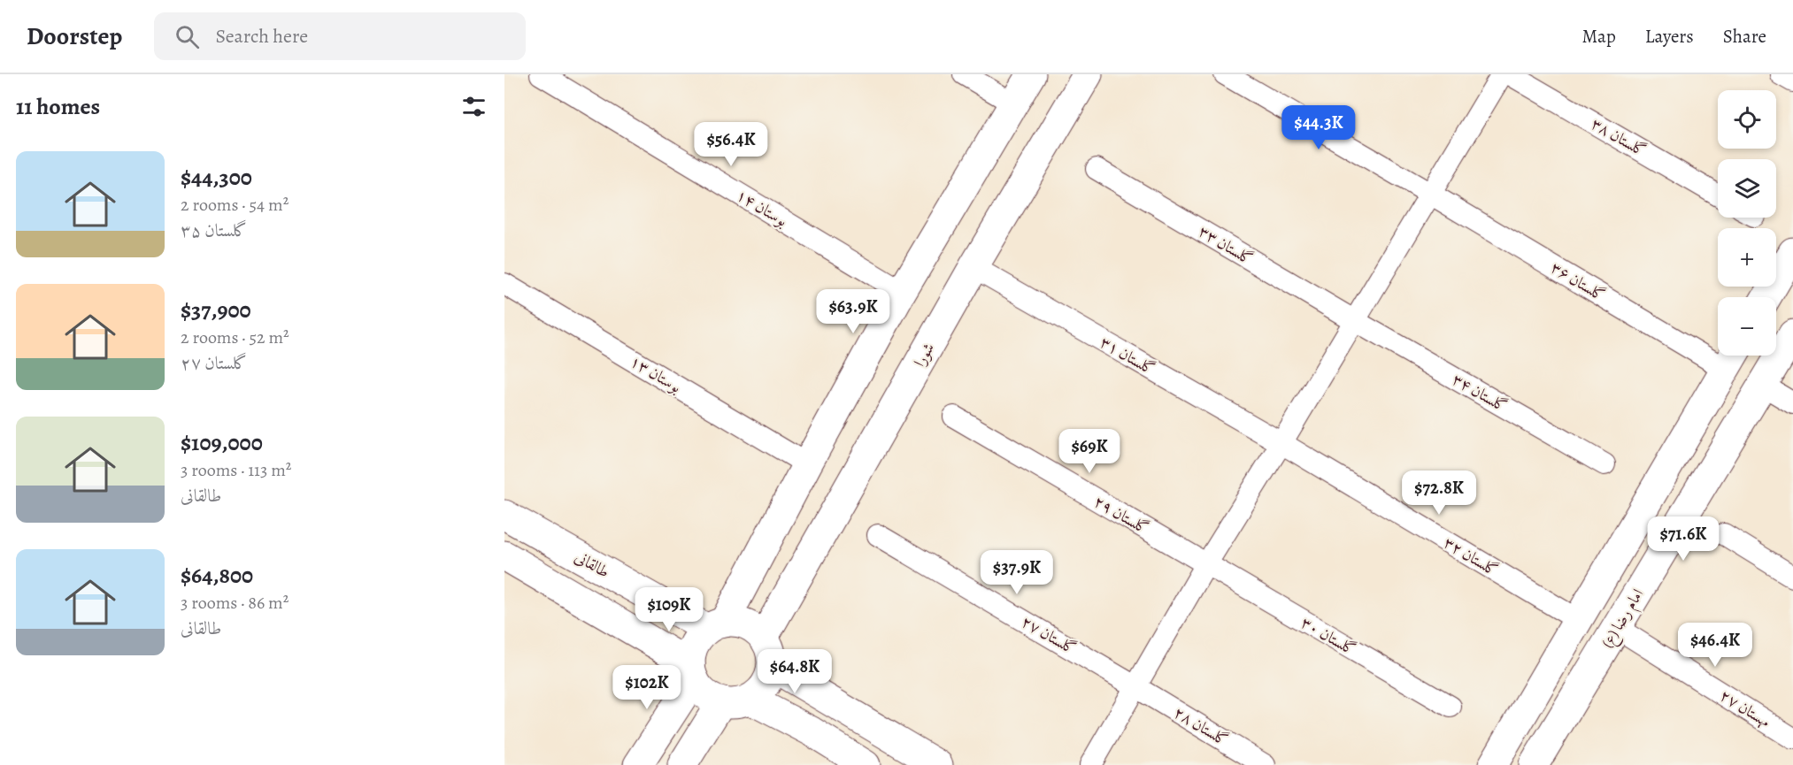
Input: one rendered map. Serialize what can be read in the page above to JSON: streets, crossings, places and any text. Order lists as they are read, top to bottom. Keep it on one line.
{"streets":{"street":["گلستان ۳۸","بوستان ۱۴","گلستان ۳۳","گلستان ۳۶","شورا","گلستان ۳۱","بوستان ۱۳","گلستان ۳۴","گلستان ۲۹","گلستان ۳۲","طالقانی","امام رضا (ع)","گلستان ۲۷","گلستان ۳۰","مهستان ۲۷","گلستان ۲۸"]},"crossings":[["گلستان ۳۳","گلستان ۳۴"],["شورا","گلستان ۳۱"],["شورا","طالقانی"],["گلستان ۳۱","گلستان ۳۲"],["گلستان ۲۹","گلستان ۳۰"],["امام رضا (ع)","مهستان ۲۷"],["گلستان ۲۷","گلستان ۲۸"]],"page":{"header":"Doorstep","search":"Search here","nav":["Map","Layers","Share"],"heading":"11 homes","map_buttons":["+","−"],"price":["$44.3K","$56.4K","$63.9K","$69K","$72.8K","$71.6K","$37.9K","$109K","$46.4K","$64.8K","$102K"],"list":[{"name":"$44,300","note":"2 rooms · 54 m² · گلستان ۳۵"},{"name":"$37,900","note":"2 rooms · 52 m² · گلستان ۲۷"},{"name":"$109,000","note":"3 rooms · 113 m² · طالقانی"},{"name":"$64,800","note":"3 rooms · 86 m² · طالقانی"}]}}
